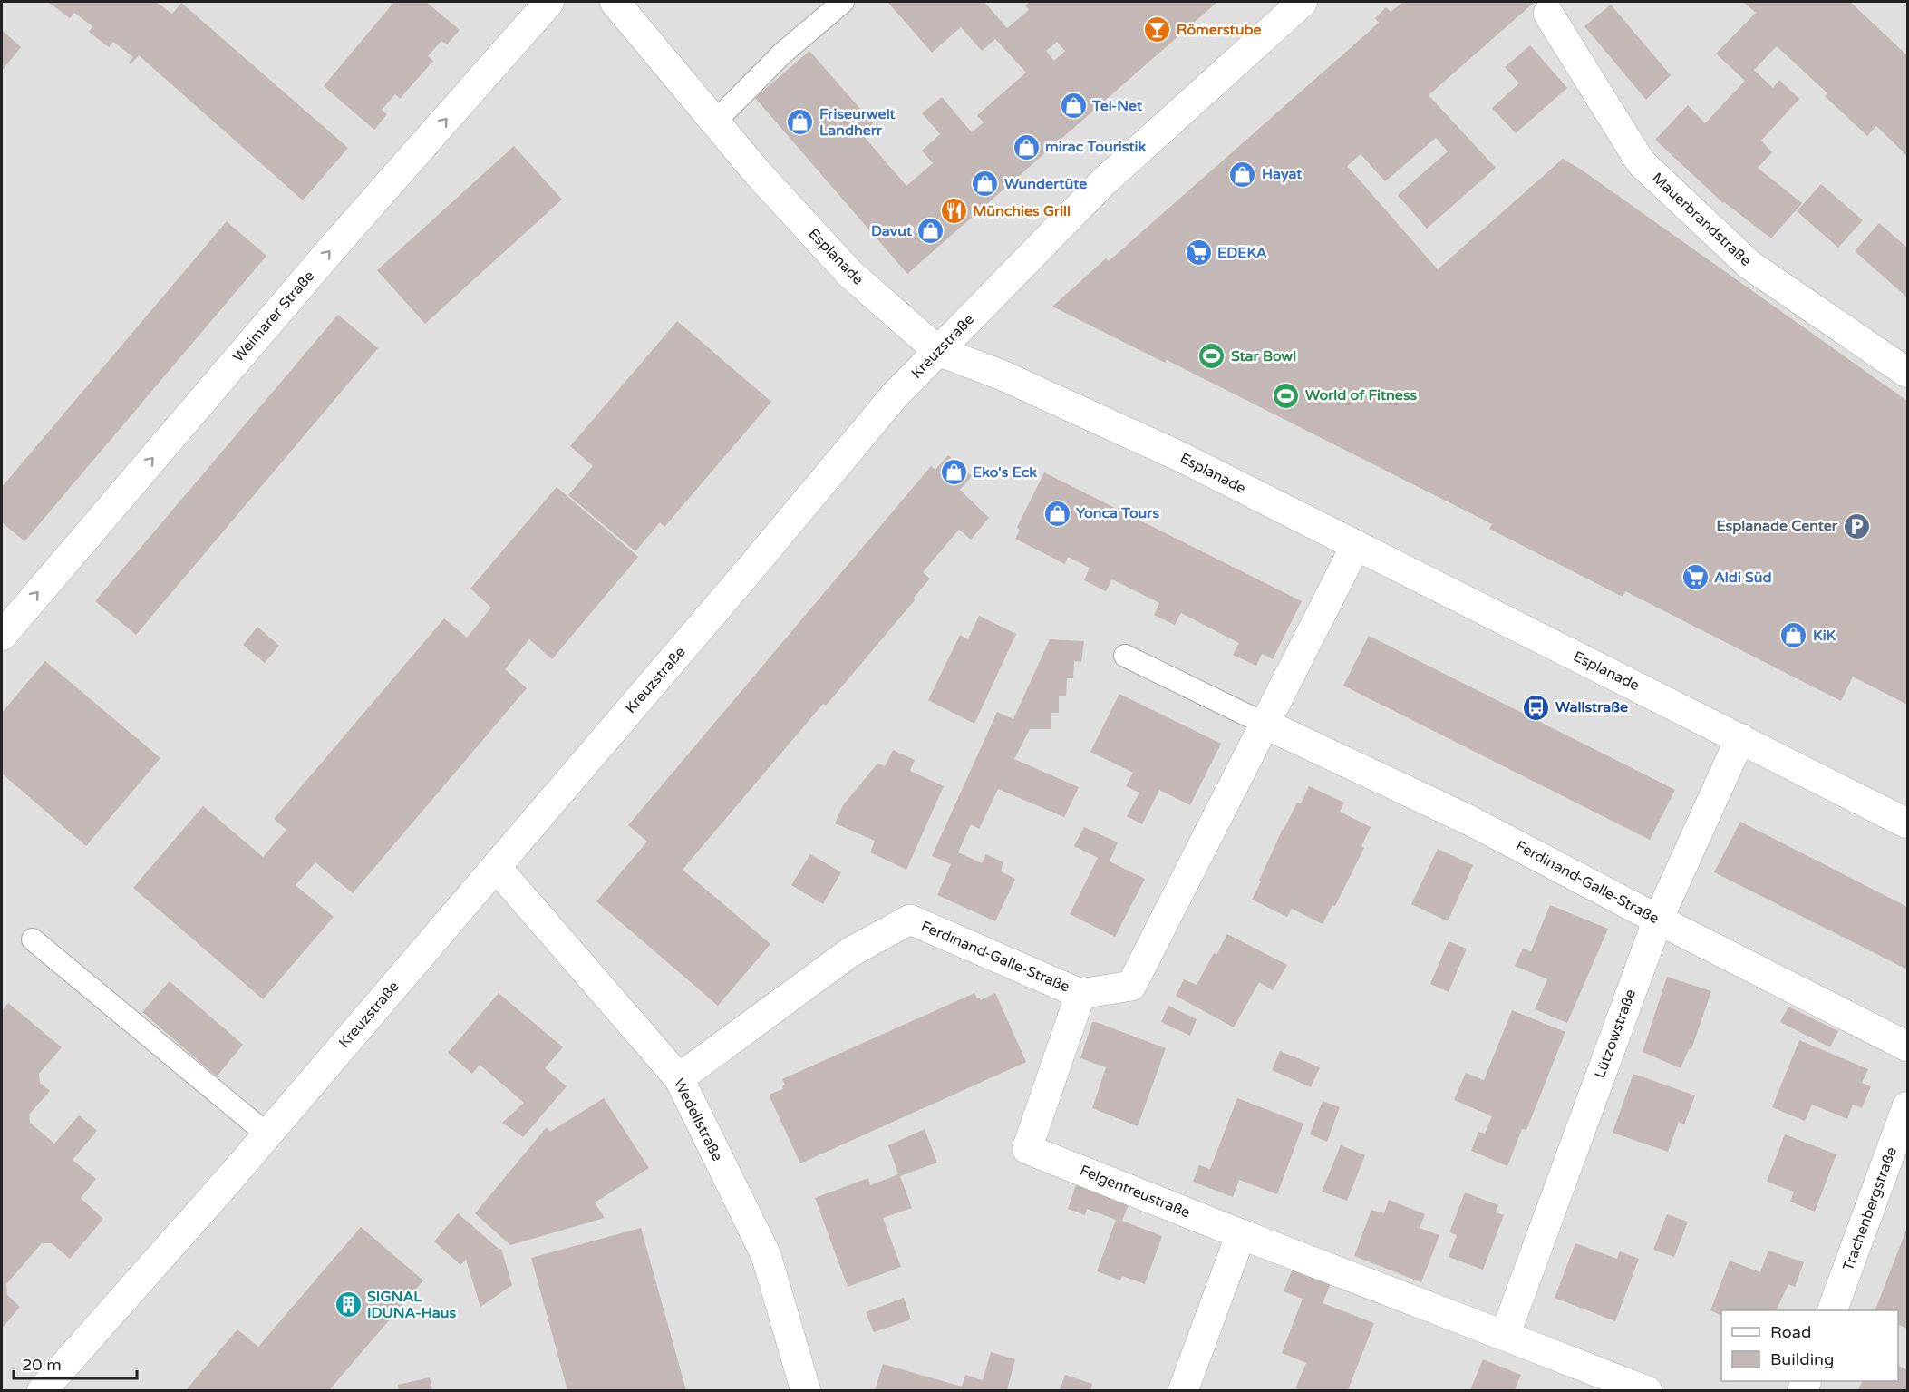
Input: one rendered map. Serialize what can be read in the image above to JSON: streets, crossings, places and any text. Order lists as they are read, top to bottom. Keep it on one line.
{"streets":{"street":["Mauerbrandstraße","Esplanade","Weimarer Straße","Kreuzstraße","Ferdinand-Galle-Straße","Lützowstraße","Wedellstraße","Felgentreustraße","Trachenbergstraße"]},"crossings":[["Esplanade","Kreuzstraße"],["Esplanade","Ferdinand-Galle-Straße"],["Esplanade","Lützowstraße"],["Kreuzstraße","Wedellstraße"],["Ferdinand-Galle-Straße","Lützowstraße"],["Ferdinand-Galle-Straße","Wedellstraße"],["Ferdinand-Galle-Straße","Felgentreustraße"]],"one_way":["Weimarer Straße"],"places":{"bar":["Römerstube"],"shop":["Tel-Net","Friseurwelt Landherr","mirac Touristik","Hayat","Wundertüte","Davut","Eko's Eck","Yonca Tours","KiK"],"restaurant":["Münchies Grill"],"supermarket":["EDEKA","Aldi Süd"],"sports":["Star Bowl","World of Fitness"],"parking":["Esplanade Center"],"bus stop":["Wallstraße"],"building":["SIGNAL IDUNA-Haus"]},"legend":["Road","Building"],"scale_bar":"20 m"}
